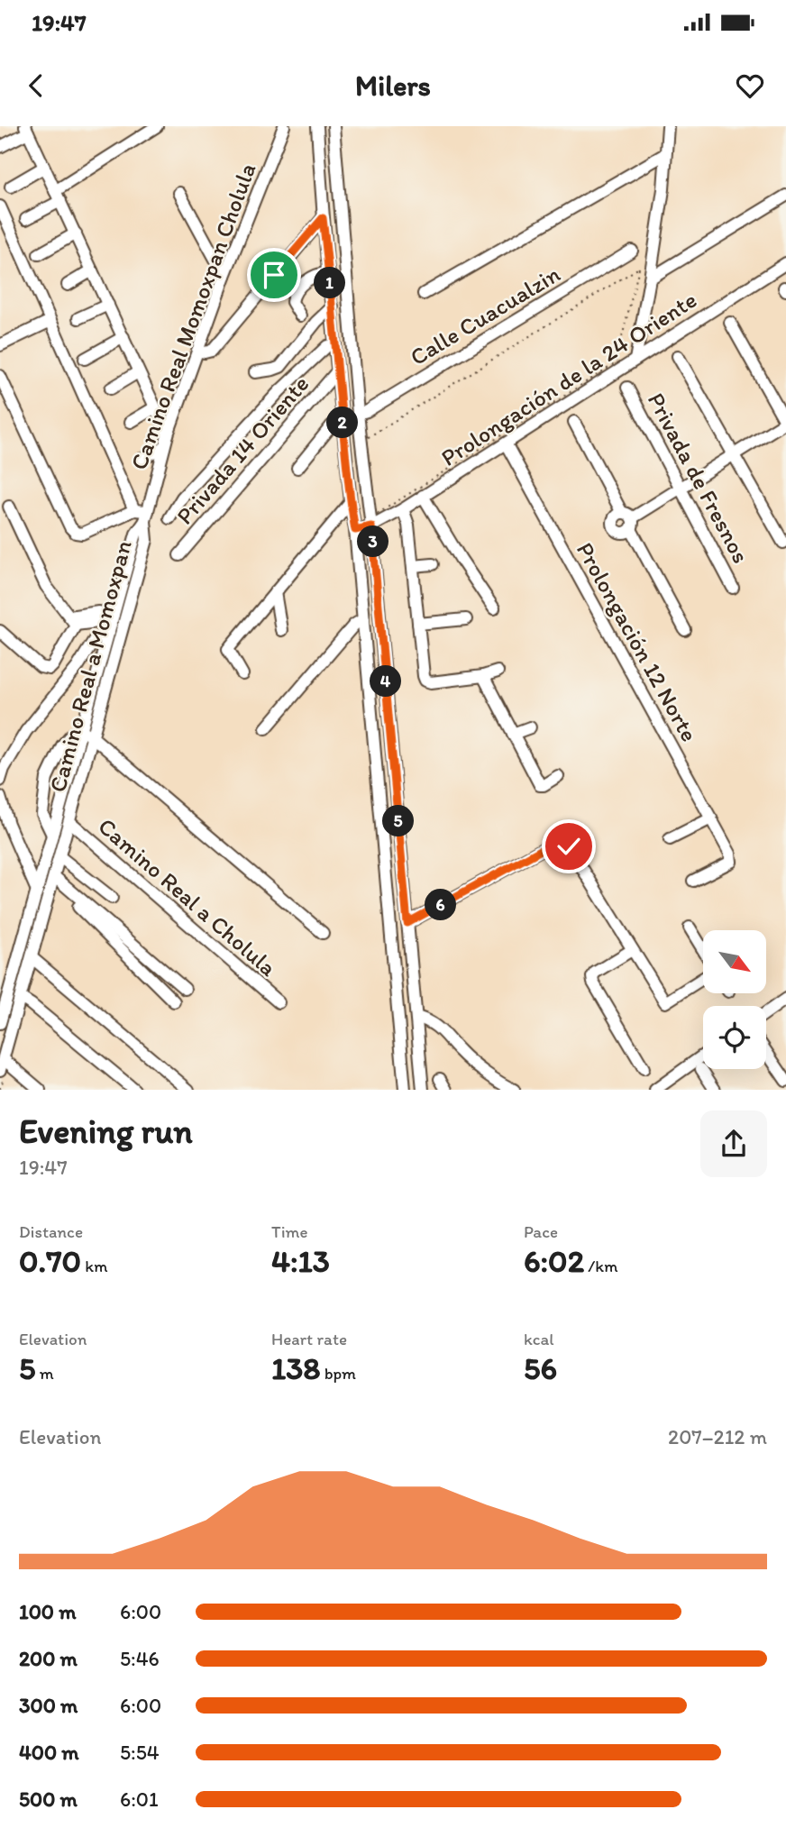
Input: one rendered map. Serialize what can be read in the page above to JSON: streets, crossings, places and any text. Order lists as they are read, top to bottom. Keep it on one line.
{"streets":{"street":["Calle Cuacualzin","Camino Real Momoxpan Cholula","Prolongación de la 24 Oriente","Privada 14 Oriente","Privada de Fresnos","Prolongación 12 Norte","Camino Real a Momoxpan","Camino Real a Cholula"]},"crossings":[["Camino Real Momoxpan Cholula","Camino Real a Momoxpan"],["Prolongación de la 24 Oriente","Prolongación 12 Norte"],["Camino Real a Momoxpan","Camino Real a Cholula"]],"north":"bottom right","page":{"status":"19:47","header":"Milers","pins":["1","2","3","4","5","6"],"heading":["Evening run","19:47"],"stats":[["Distance","0.70 km"],["Time","4:13"],["Pace","6:02 /km"],["Elevation","5 m"],["Heart rate","138 bpm"],["kcal","56"]],"chart":["Elevation","207–212 m"],"list":[{"name":"100 m","note":"6:00"},{"name":"200 m","note":"5:46"},{"name":"300 m","note":"6:00"},{"name":"400 m","note":"5:54"},{"name":"500 m","note":"6:01"}]}}
